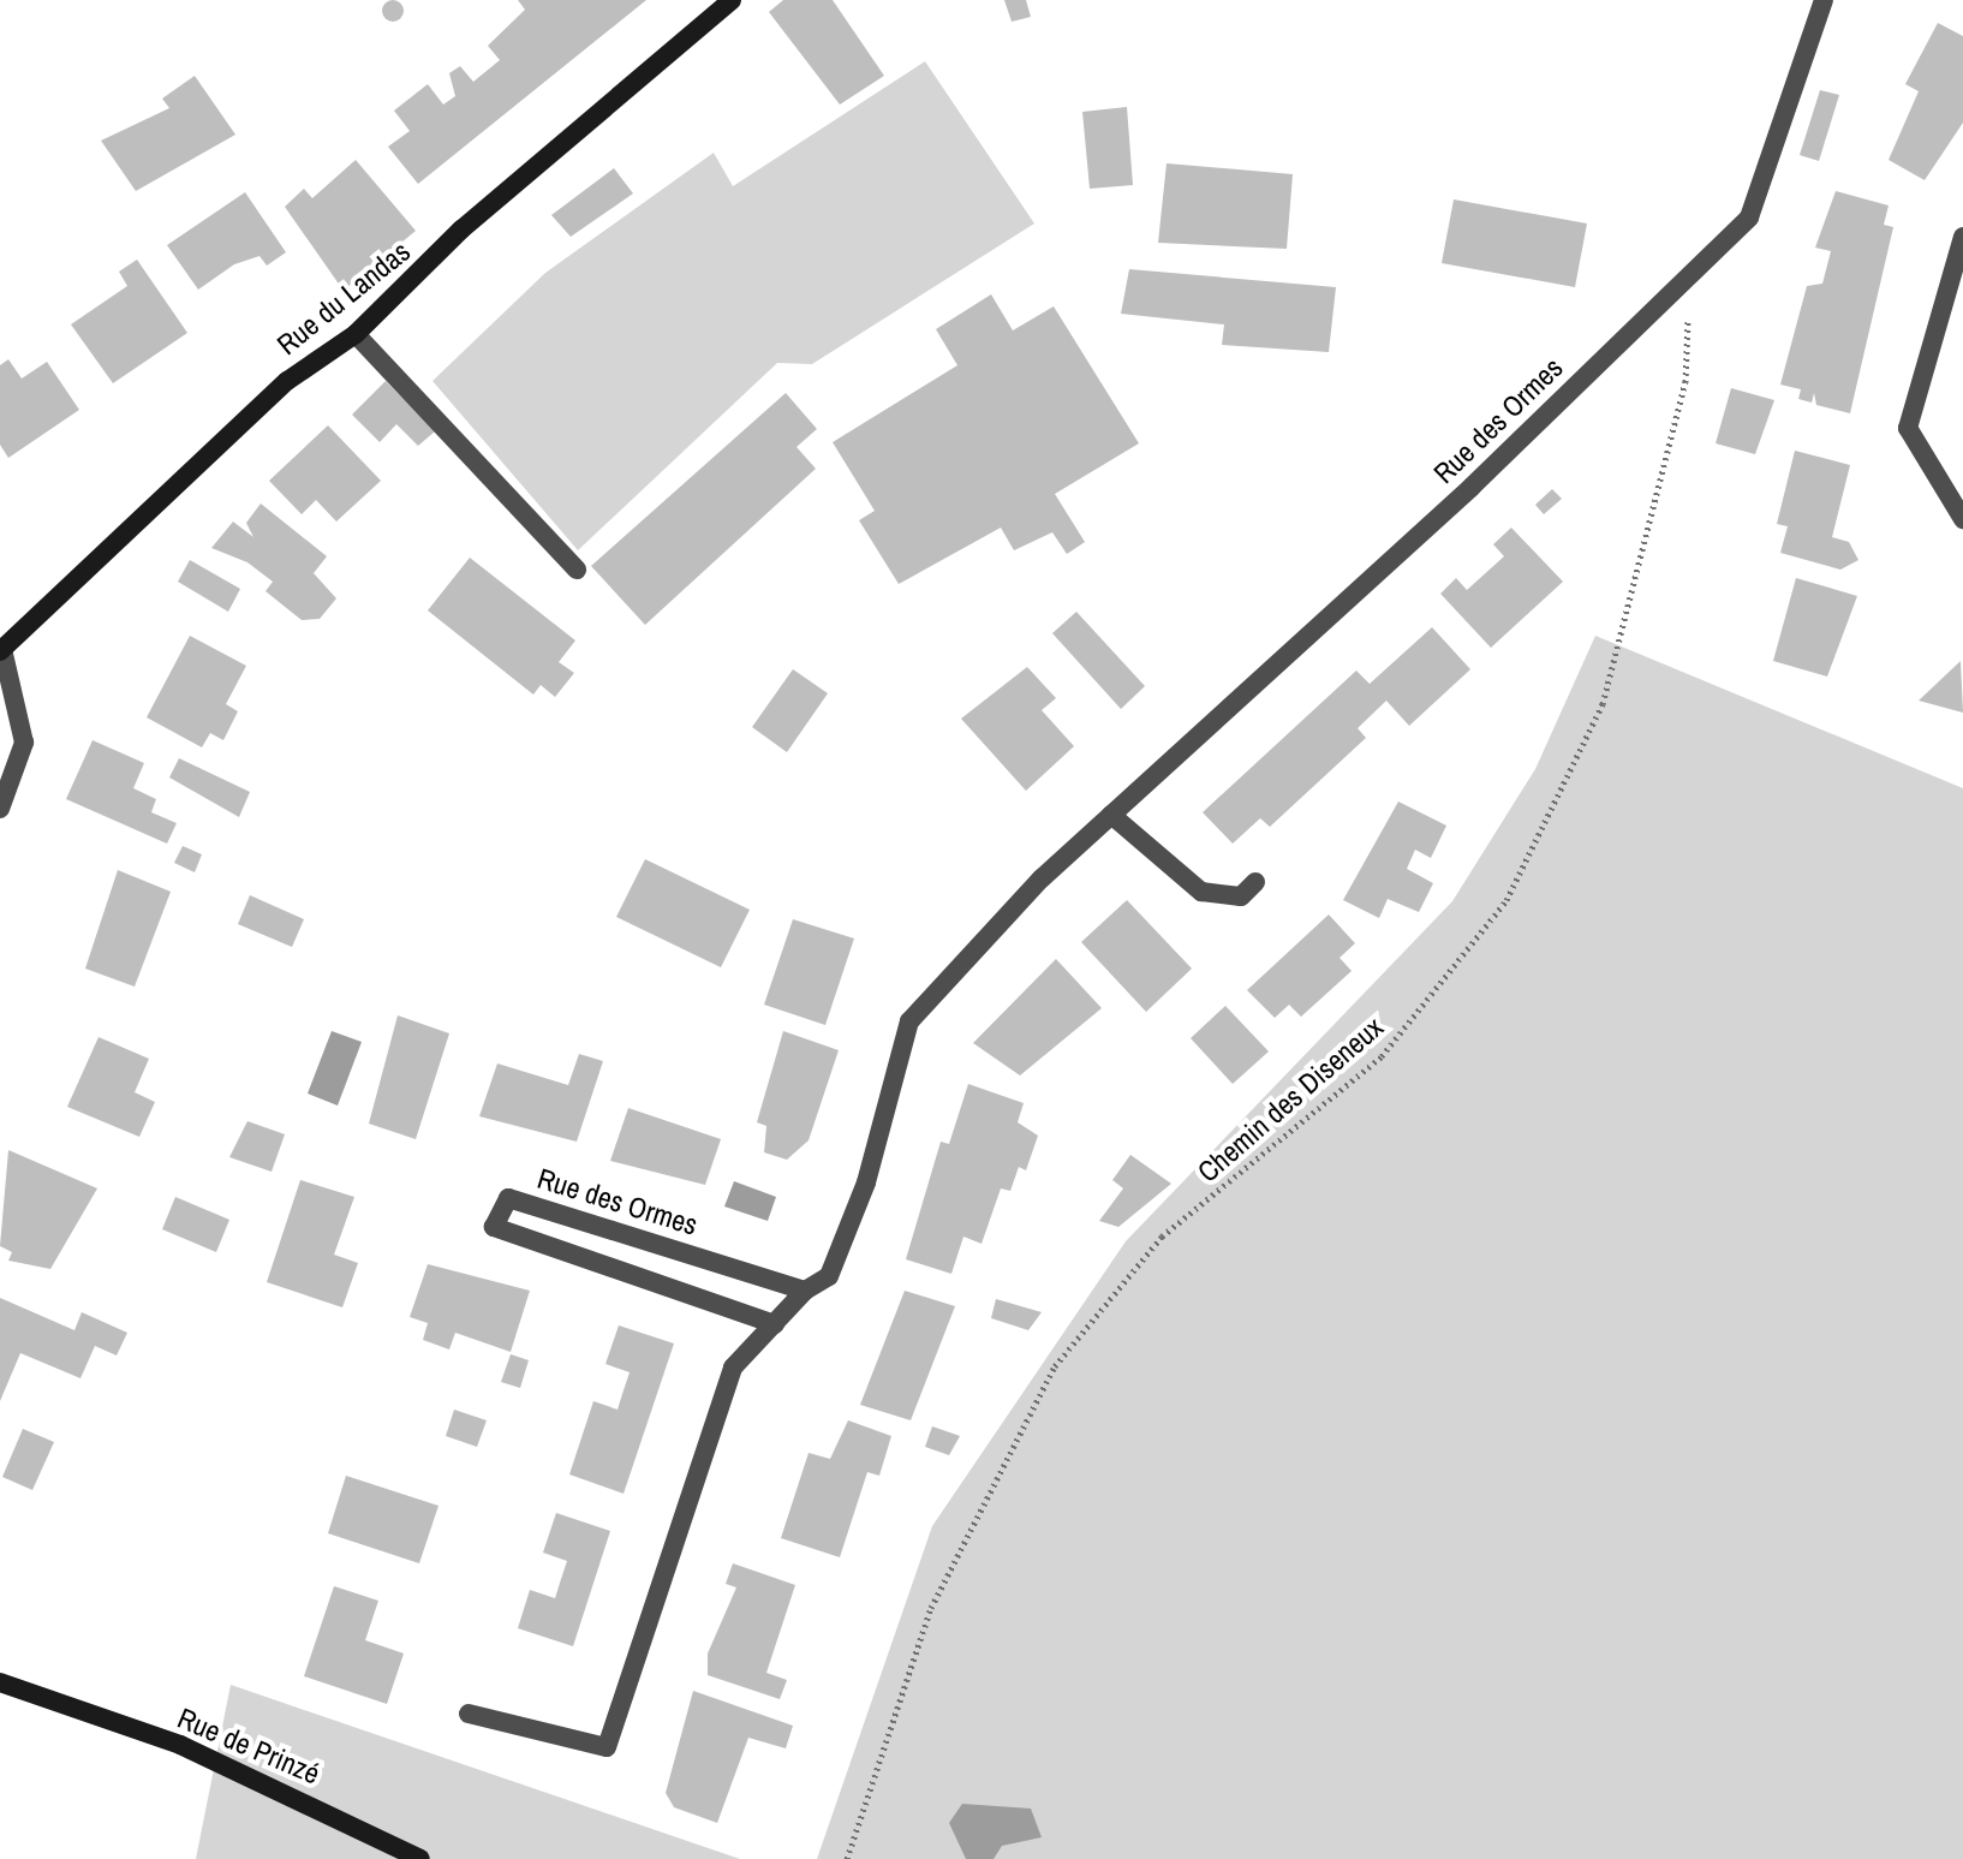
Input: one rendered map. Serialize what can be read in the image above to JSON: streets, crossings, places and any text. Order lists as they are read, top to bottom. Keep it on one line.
{"streets":{"street":["Rue du Landas","Rue des Ormes","Rue de Prinzé"],"path":["Chemin des Diseneux"]},"crossings":[["Rue des Ormes","Chemin des Diseneux"]]}
